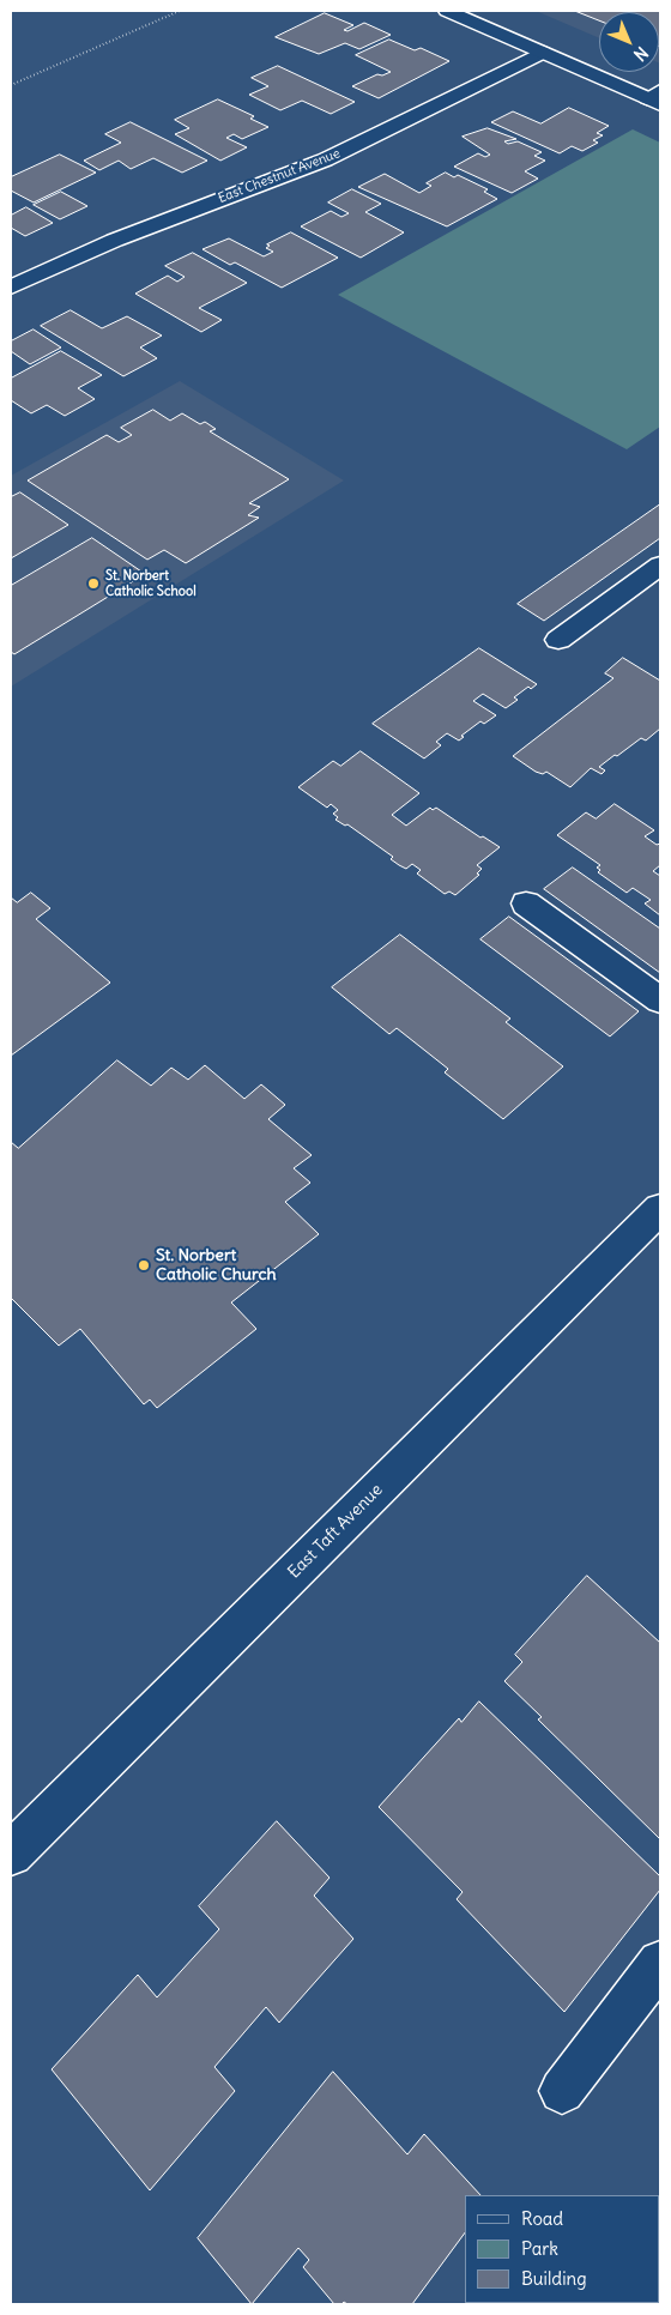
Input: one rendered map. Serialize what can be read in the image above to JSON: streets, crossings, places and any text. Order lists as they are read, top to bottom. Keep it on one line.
{"streets":{"main road":["East Chestnut Avenue","East Taft Avenue"]},"places":["St. Norbert Catholic School","St. Norbert Catholic Church"],"legend":["Road","Park","Building"],"north":"bottom right"}
